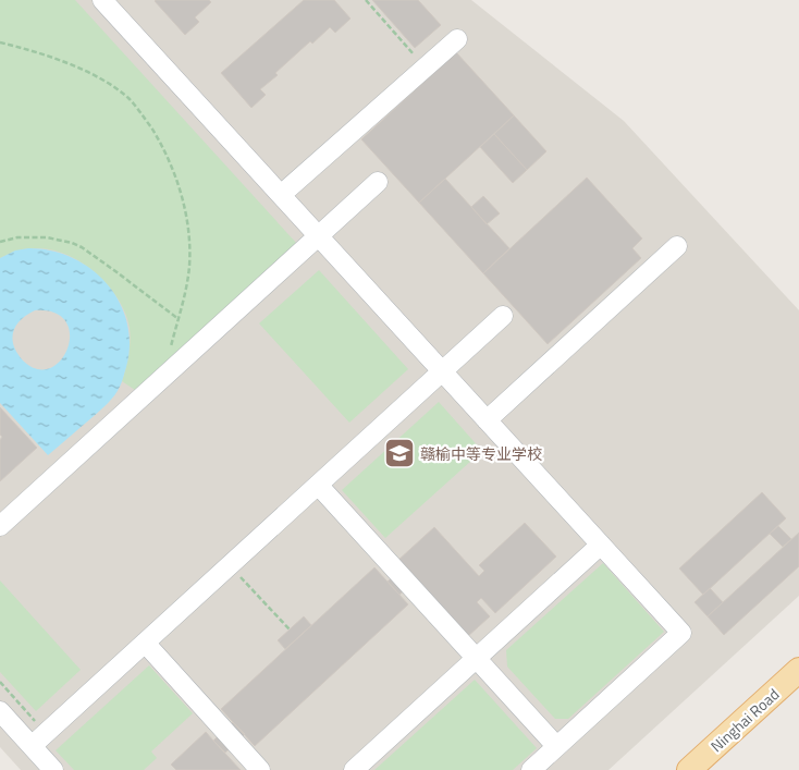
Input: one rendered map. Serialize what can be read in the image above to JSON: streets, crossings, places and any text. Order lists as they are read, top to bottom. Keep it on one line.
{"streets":{"main road":["Ninghai Road"]},"places":{"school or university":["赣榆中等专业学校"]}}
